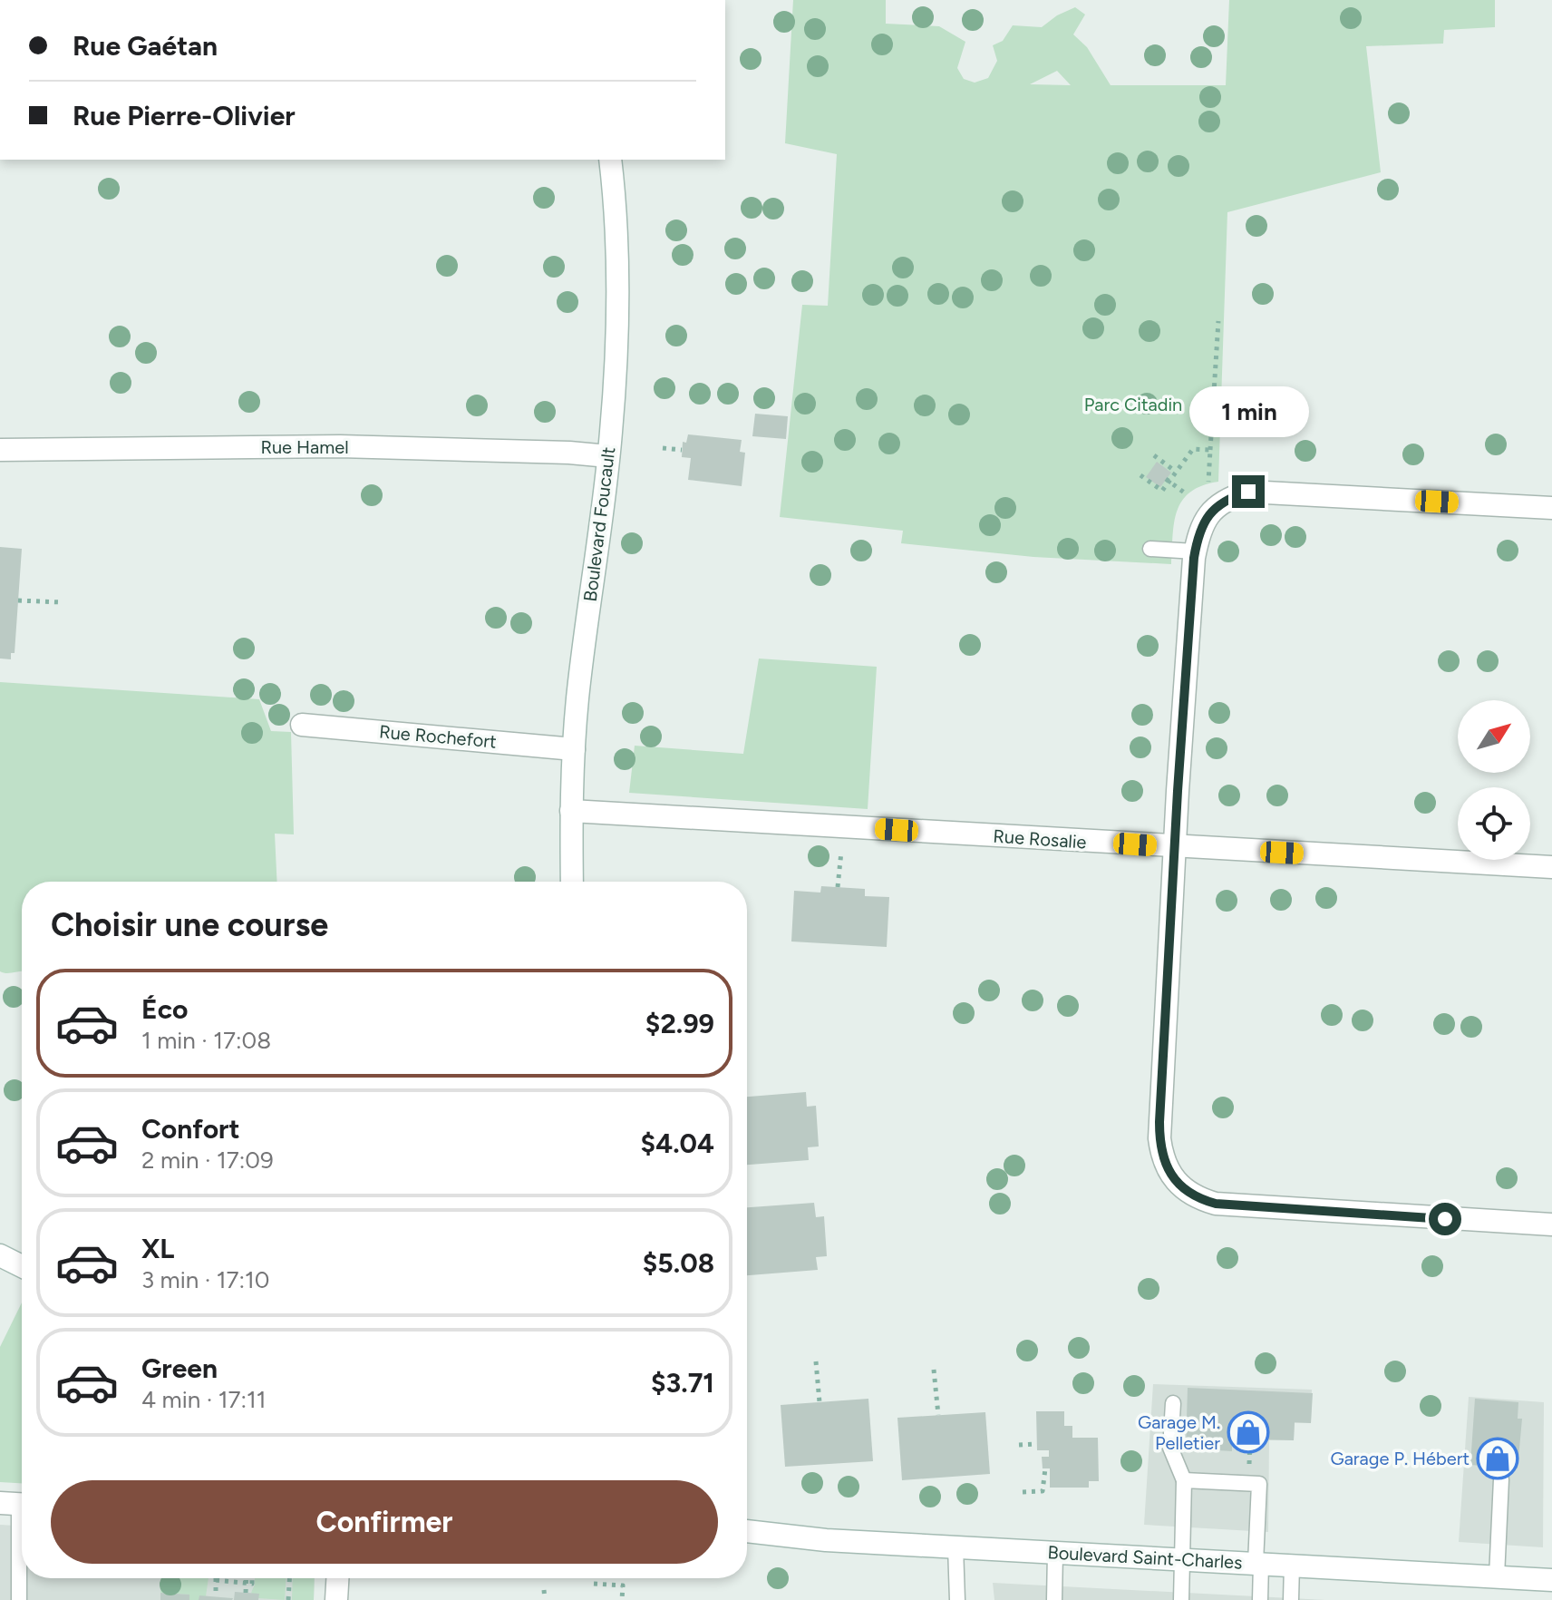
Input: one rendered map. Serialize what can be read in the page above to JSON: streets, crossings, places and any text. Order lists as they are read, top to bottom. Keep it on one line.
{"streets":{"street":["Rue Hamel","Boulevard Foucault","Rue Rochefort","Rue Rosalie","Boulevard Saint-Charles"]},"crossings":[["Rue Hamel","Boulevard Foucault"],["Boulevard Foucault","Rue Rochefort"],["Boulevard Foucault","Rue Rosalie"]],"parks":["Parc Citadin"],"places":{"shop":["Garage M. Pelletier","Garage P. Hébert"]},"north":"top right","page":{"banner":["Rue Gaétan","Rue Pierre-Olivier"],"bubble":"1 min","heading":"Choisir une course","list":[{"name":"Éco","note":"1 min · 17:08","value":"$2.99"},{"name":"Confort","note":"2 min · 17:09","value":"$4.04"},{"name":"XL","note":"3 min · 17:10","value":"$5.08"},{"name":"Green","note":"4 min · 17:11","value":"$3.71"}],"buttons":"Confirmer"}}
